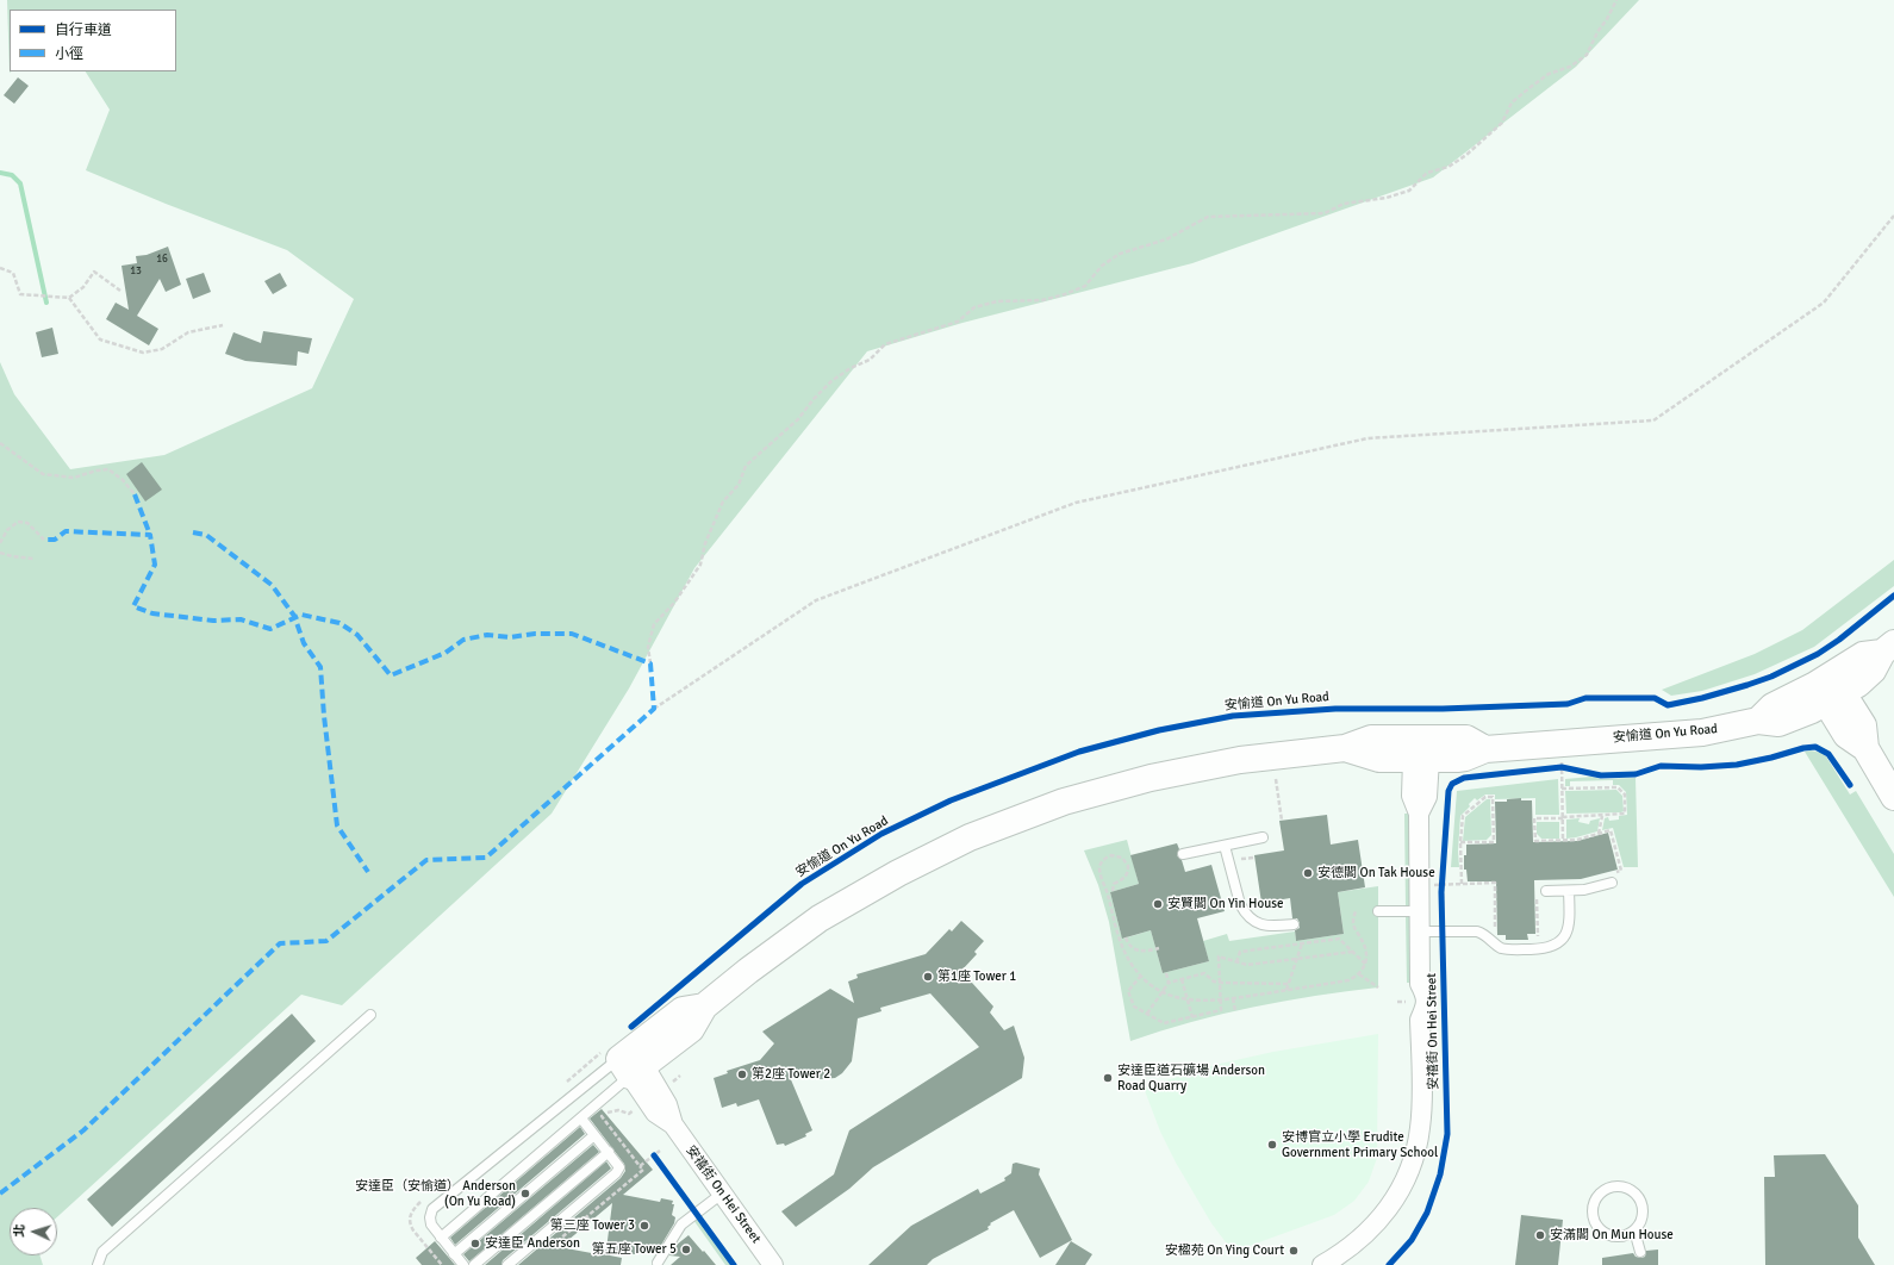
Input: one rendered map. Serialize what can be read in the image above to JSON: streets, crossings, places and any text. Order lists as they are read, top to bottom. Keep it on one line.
{"streets":{"street":["安愉道 On Yu Road","安禧街 On Hei Street"]},"crossings":[["安愉道 On Yu Road","安禧街 On Hei Street"]],"places":["安德閣 On Tak House","安賢閣 On Yin House","第1座 Tower 1","第2座 Tower 2","安達臣道石礦場 Anderson Road Quarry","安博官立小學 Erudite Government Primary School","安達臣（安愉道） Anderson (On Yu Road)","第三座 Tower 3","安滿閣 On Mun House","安達臣 Anderson","第五座 Tower 5","安楹苑 On Ying Court"],"house_numbers":["16","13"],"legend":["自行車道","小徑"],"north":"left"}
